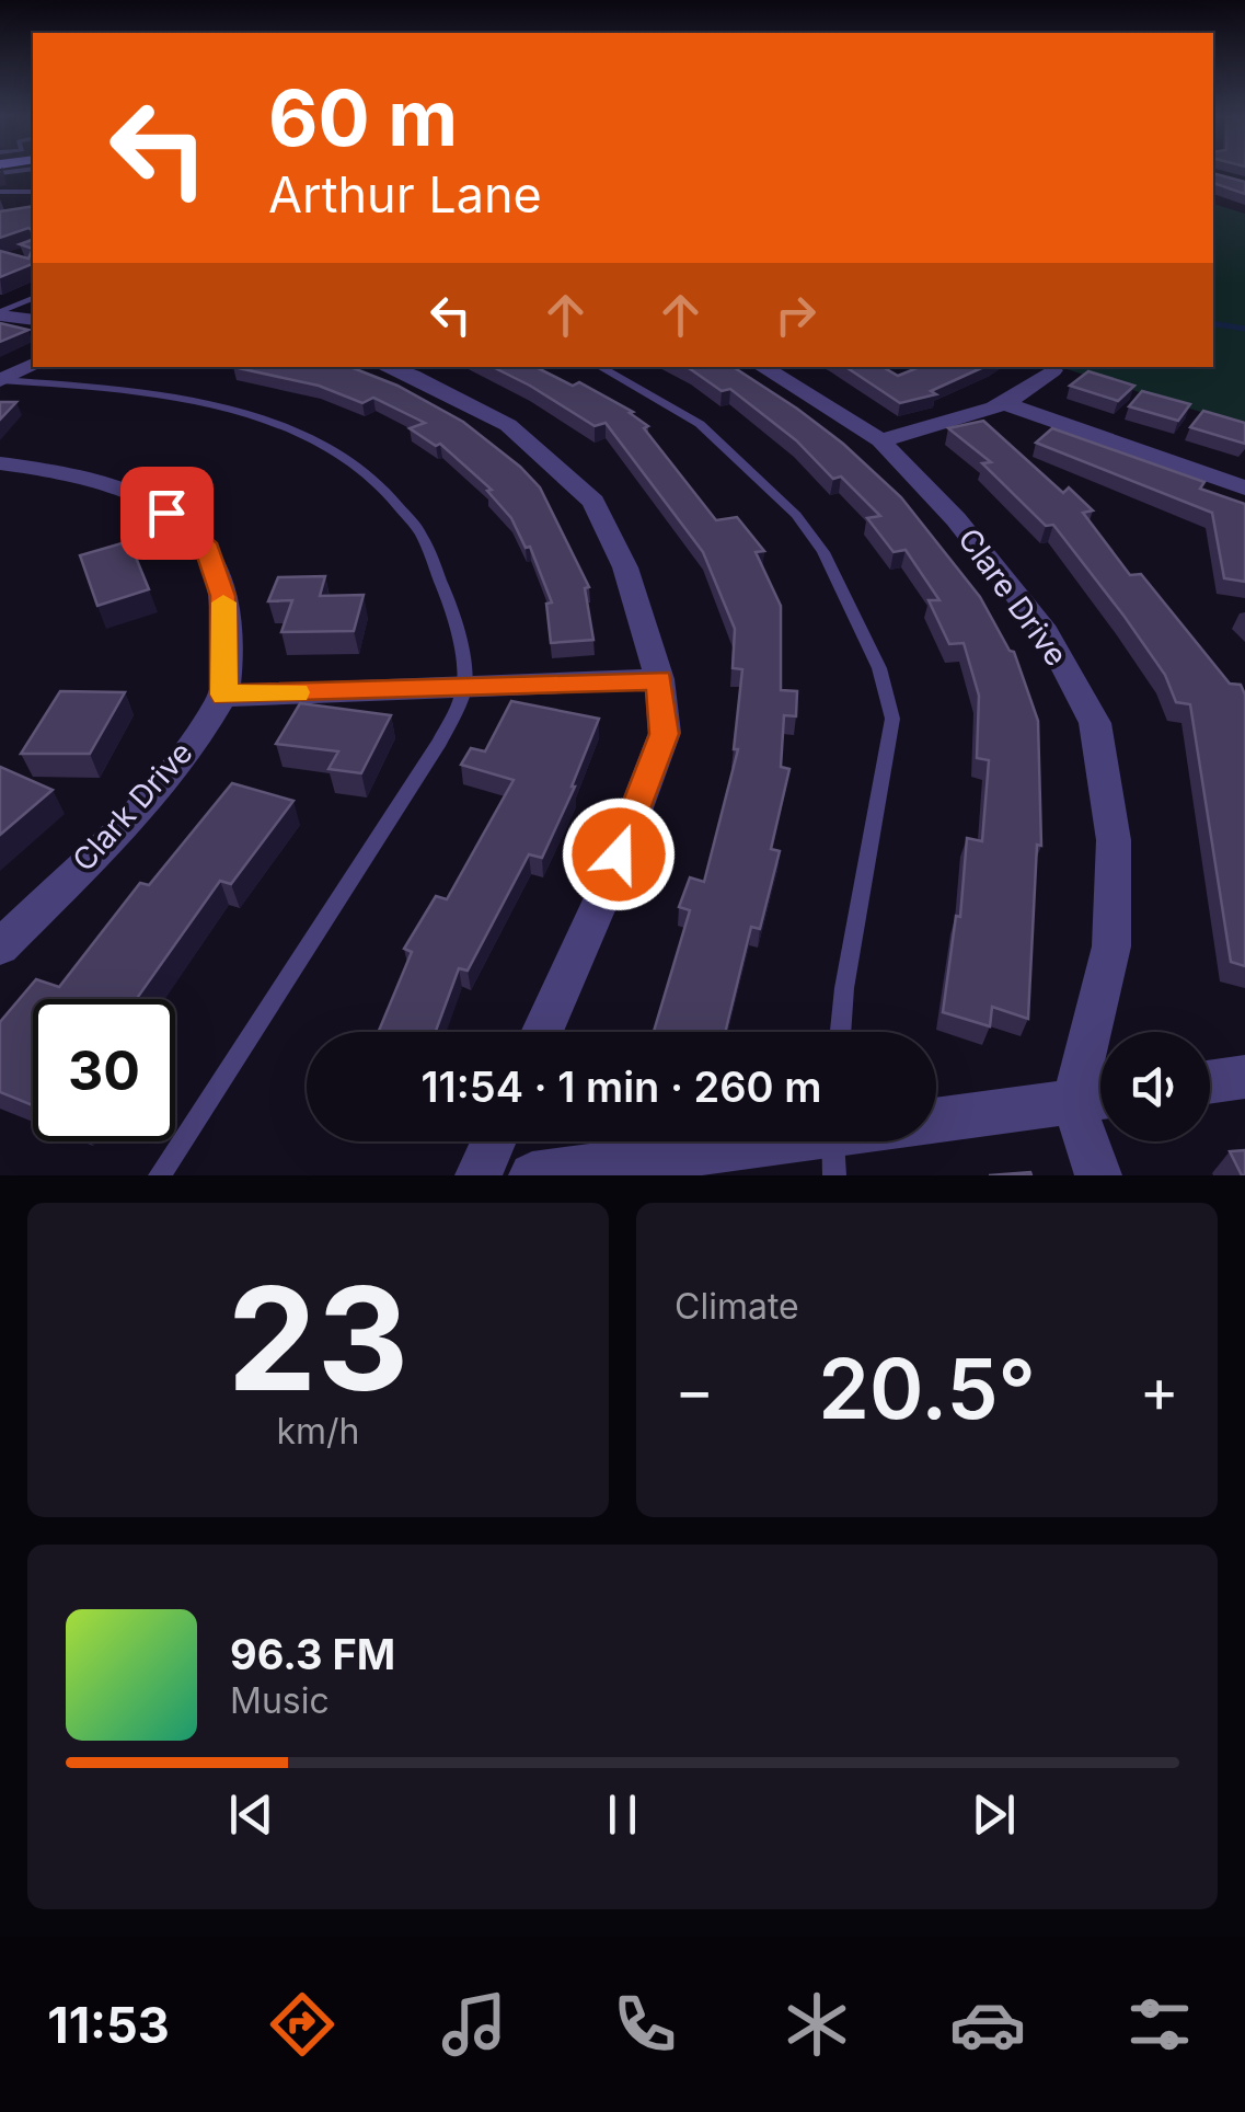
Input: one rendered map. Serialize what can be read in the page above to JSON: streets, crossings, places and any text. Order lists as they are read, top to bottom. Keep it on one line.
{"streets":{"street":["Clare Drive","Clark Drive"]},"page":{"turn":["60 m","Arthur Lane"],"limit":"30","trip":"11:54 · 1 min · 260 m","tile":[["23","km/h"],"Climate"],"heat":["−","20.5°","+"],"song":["96.3 FM","Music"],"tabs":"11:53"}}
